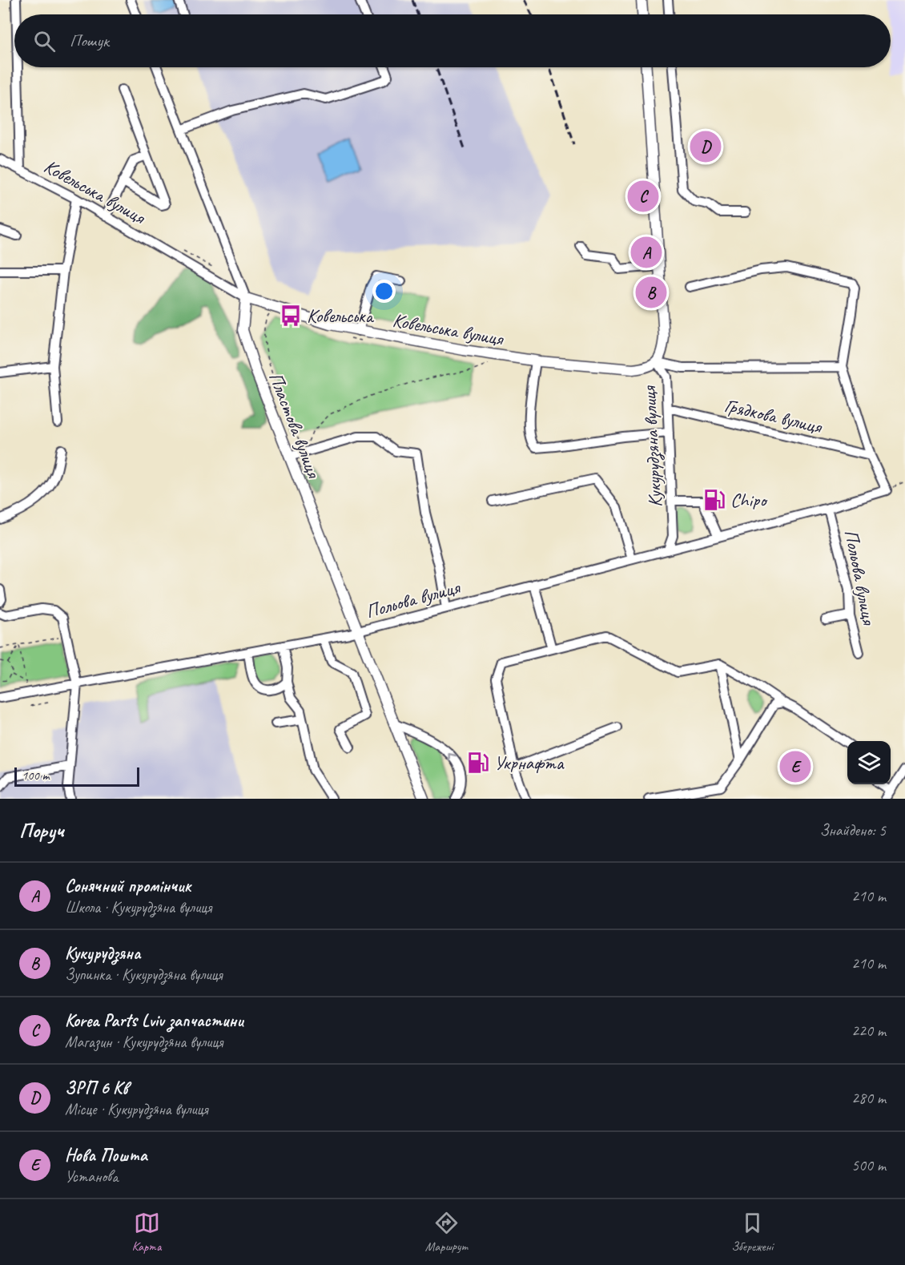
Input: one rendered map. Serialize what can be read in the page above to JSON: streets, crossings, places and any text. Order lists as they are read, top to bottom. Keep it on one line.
{"streets":{"main road":["Ковельська вулиця","Пластова вулиця","Кукурудзяна вулиця"],"street":["Грядкова вулиця","Польова вулиця"]},"crossings":[["Ковельська вулиця","Пластова вулиця"],["Ковельська вулиця","Кукурудзяна вулиця"],["Грядкова вулиця","Кукурудзяна вулиця"],["Пластова вулиця","Польова вулиця"],["Кукурудзяна вулиця","Польова вулиця"]],"places":{"bus stop":["Ковельська"],"fuel station":["Chipo","Укрнафта"]},"scale_bar":"100 m","page":{"search":"Пошук","pins":["D","C","A","B","E"],"scale":"100 m","heading":["Поруч","Знайдено: 5"],"list":[{"mark":"A","name":"Сонячний промінчик","note":"Школа · Кукурудзяна вулиця","value":"210 m"},{"mark":"B","name":"Кукурудзяна","note":"Зупинка · Кукурудзяна вулиця","value":"210 m"},{"mark":"C","name":"Korea Parts Lviv запчастини","note":"Магазин · Кукурудзяна вулиця","value":"220 m"},{"mark":"D","name":"ЗРП 6 Кв","note":"Місце · Кукурудзяна вулиця","value":"280 m"},{"mark":"E","name":"Нова Пошта","note":"Установа","value":"500 m"}],"nav":["Карта","Маршрут","Збережені"]}}
